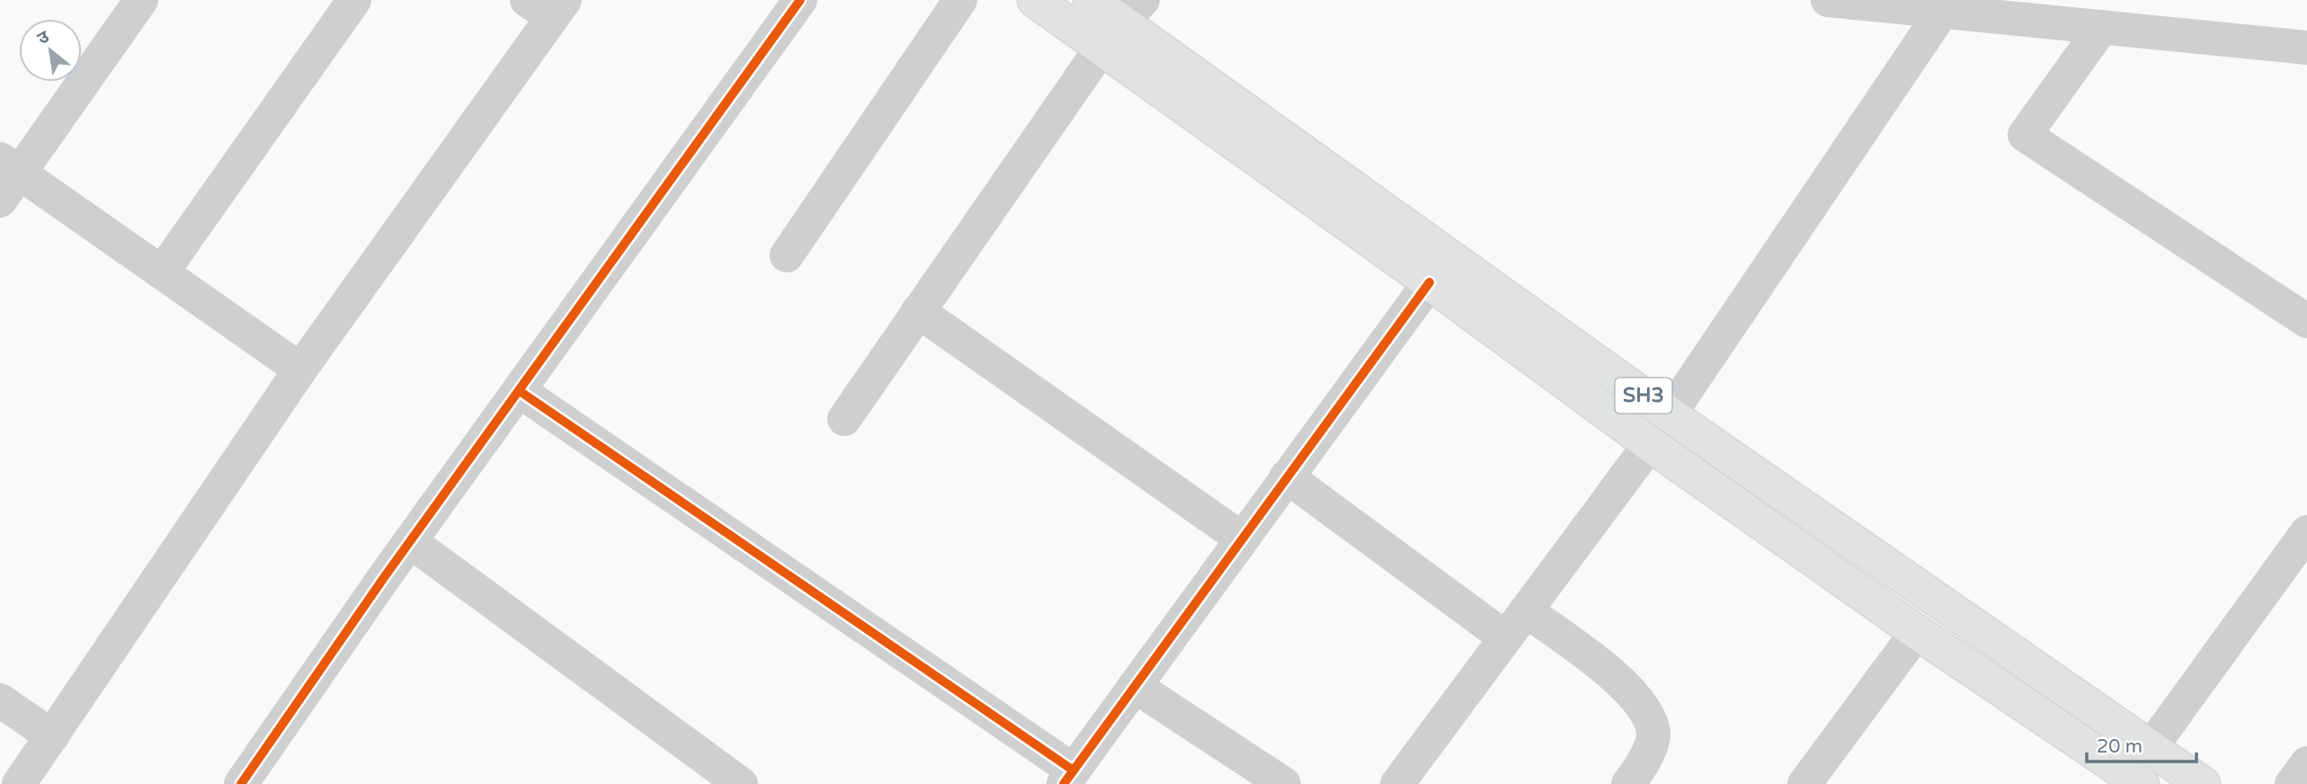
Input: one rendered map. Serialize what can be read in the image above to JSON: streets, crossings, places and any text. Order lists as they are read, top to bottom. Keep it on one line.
{"streets":{"main road":["SH3"]},"scale_bar":"20 m","north":"top left"}
